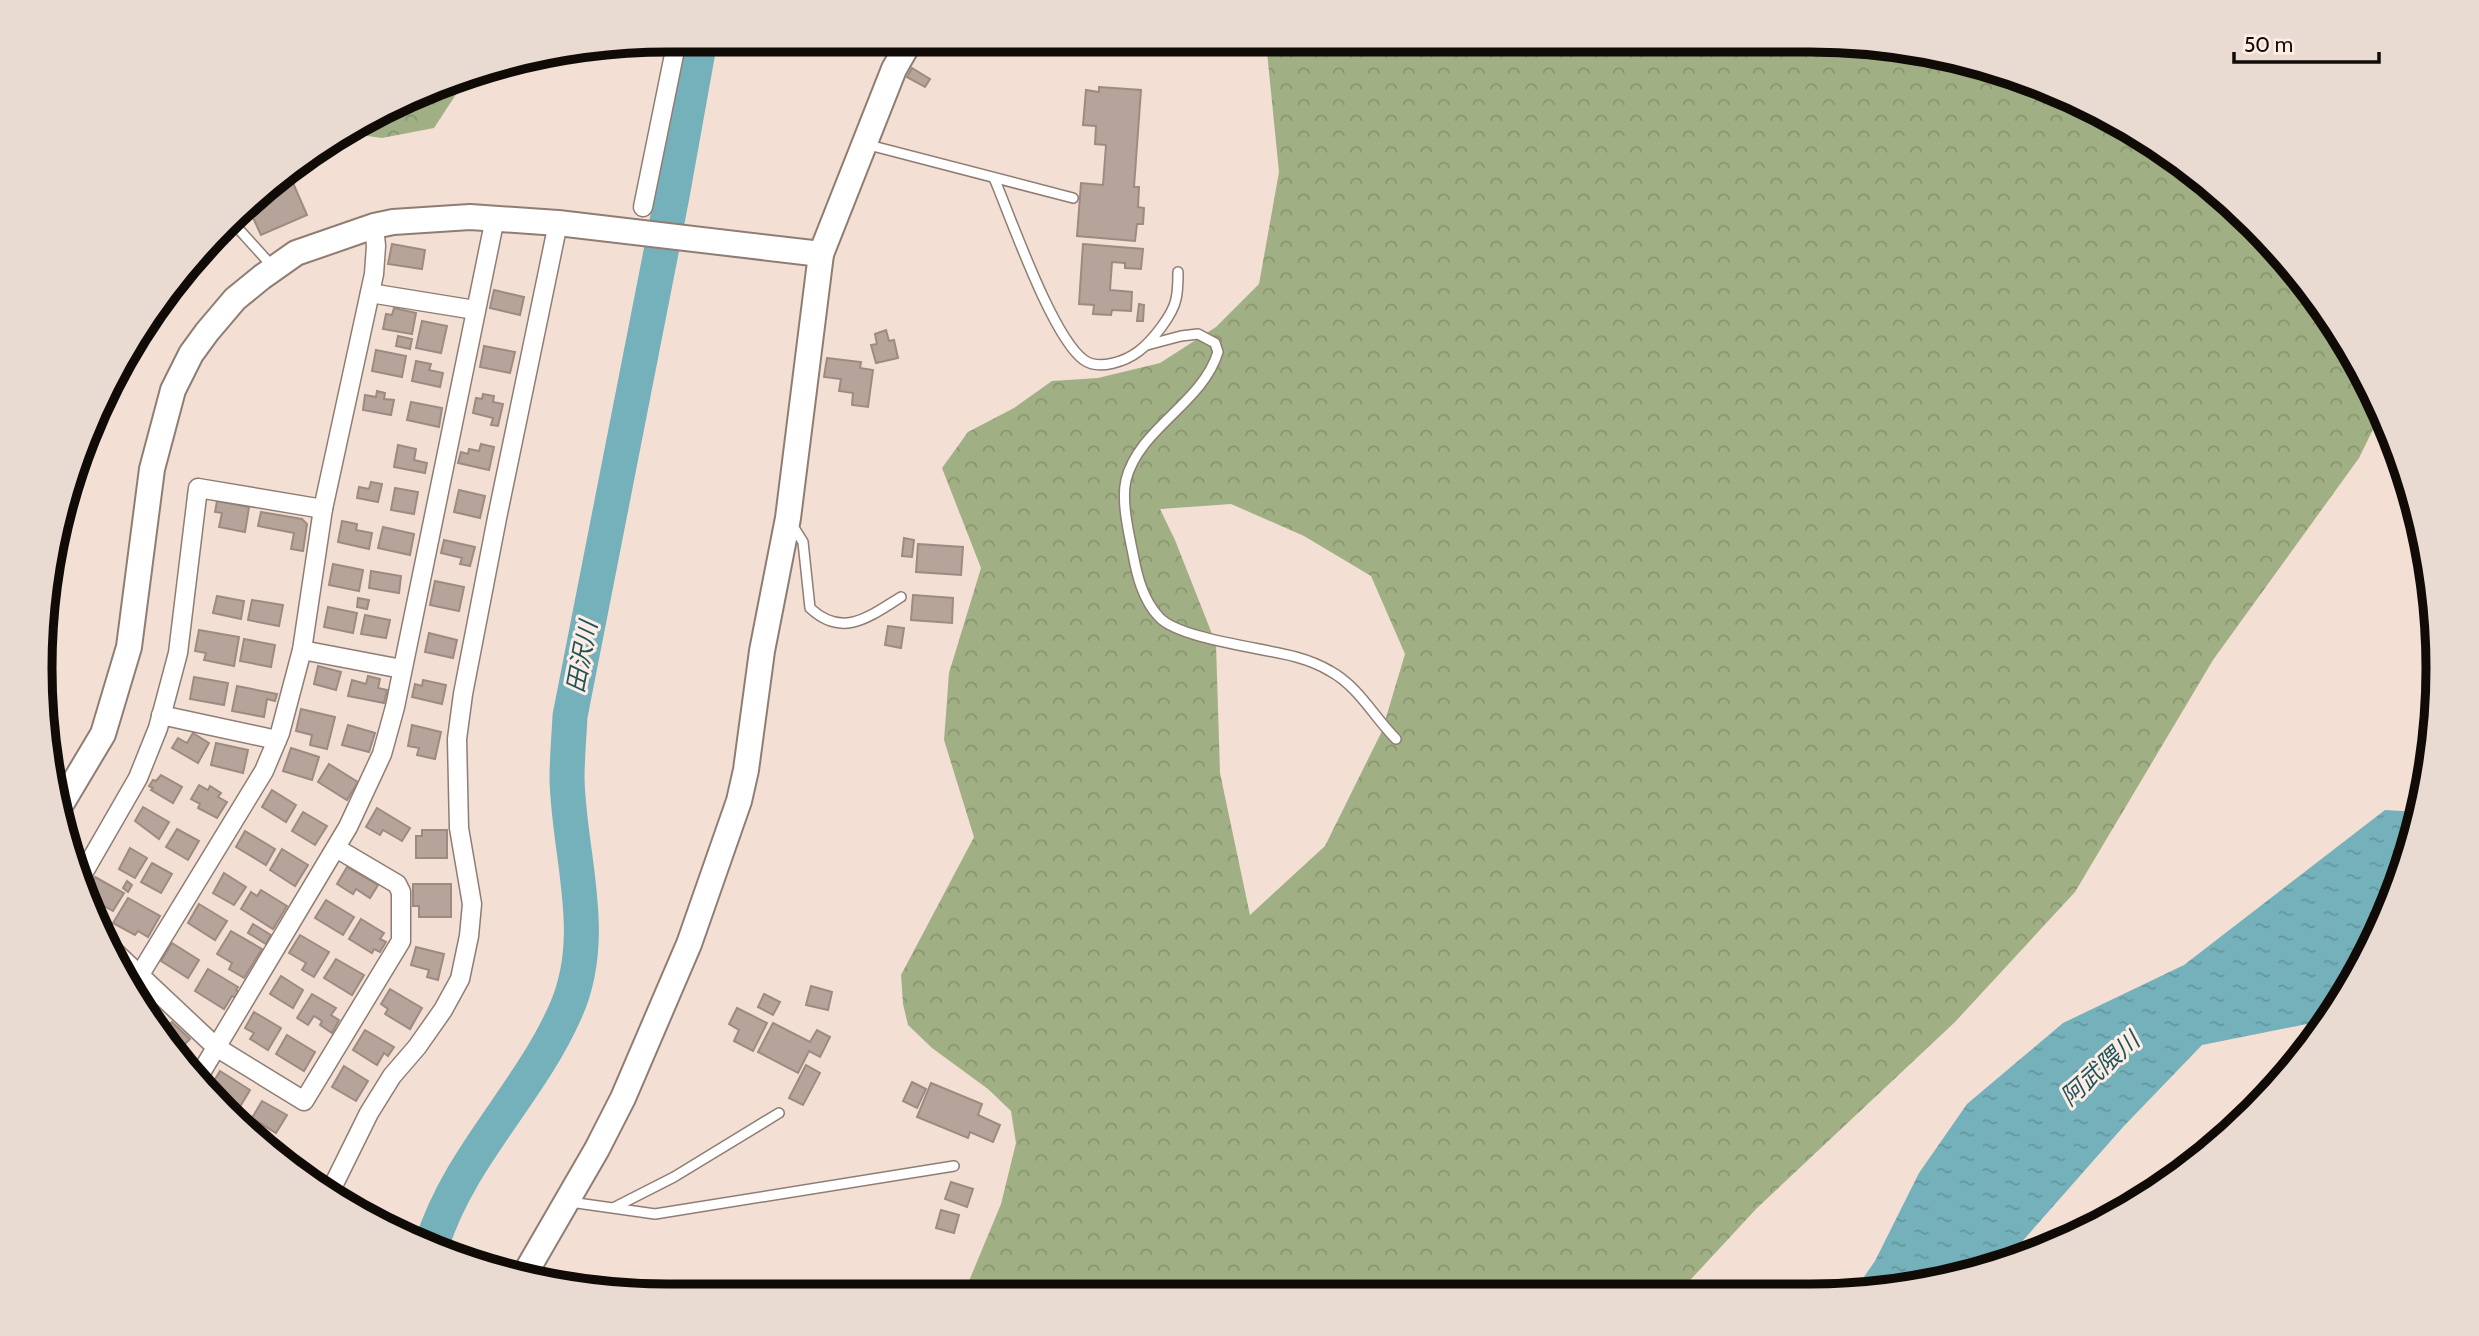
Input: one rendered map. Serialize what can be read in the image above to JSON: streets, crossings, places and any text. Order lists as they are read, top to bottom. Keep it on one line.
{"water":["田沢川","阿武隈川"],"scale_bar":"50 m"}
